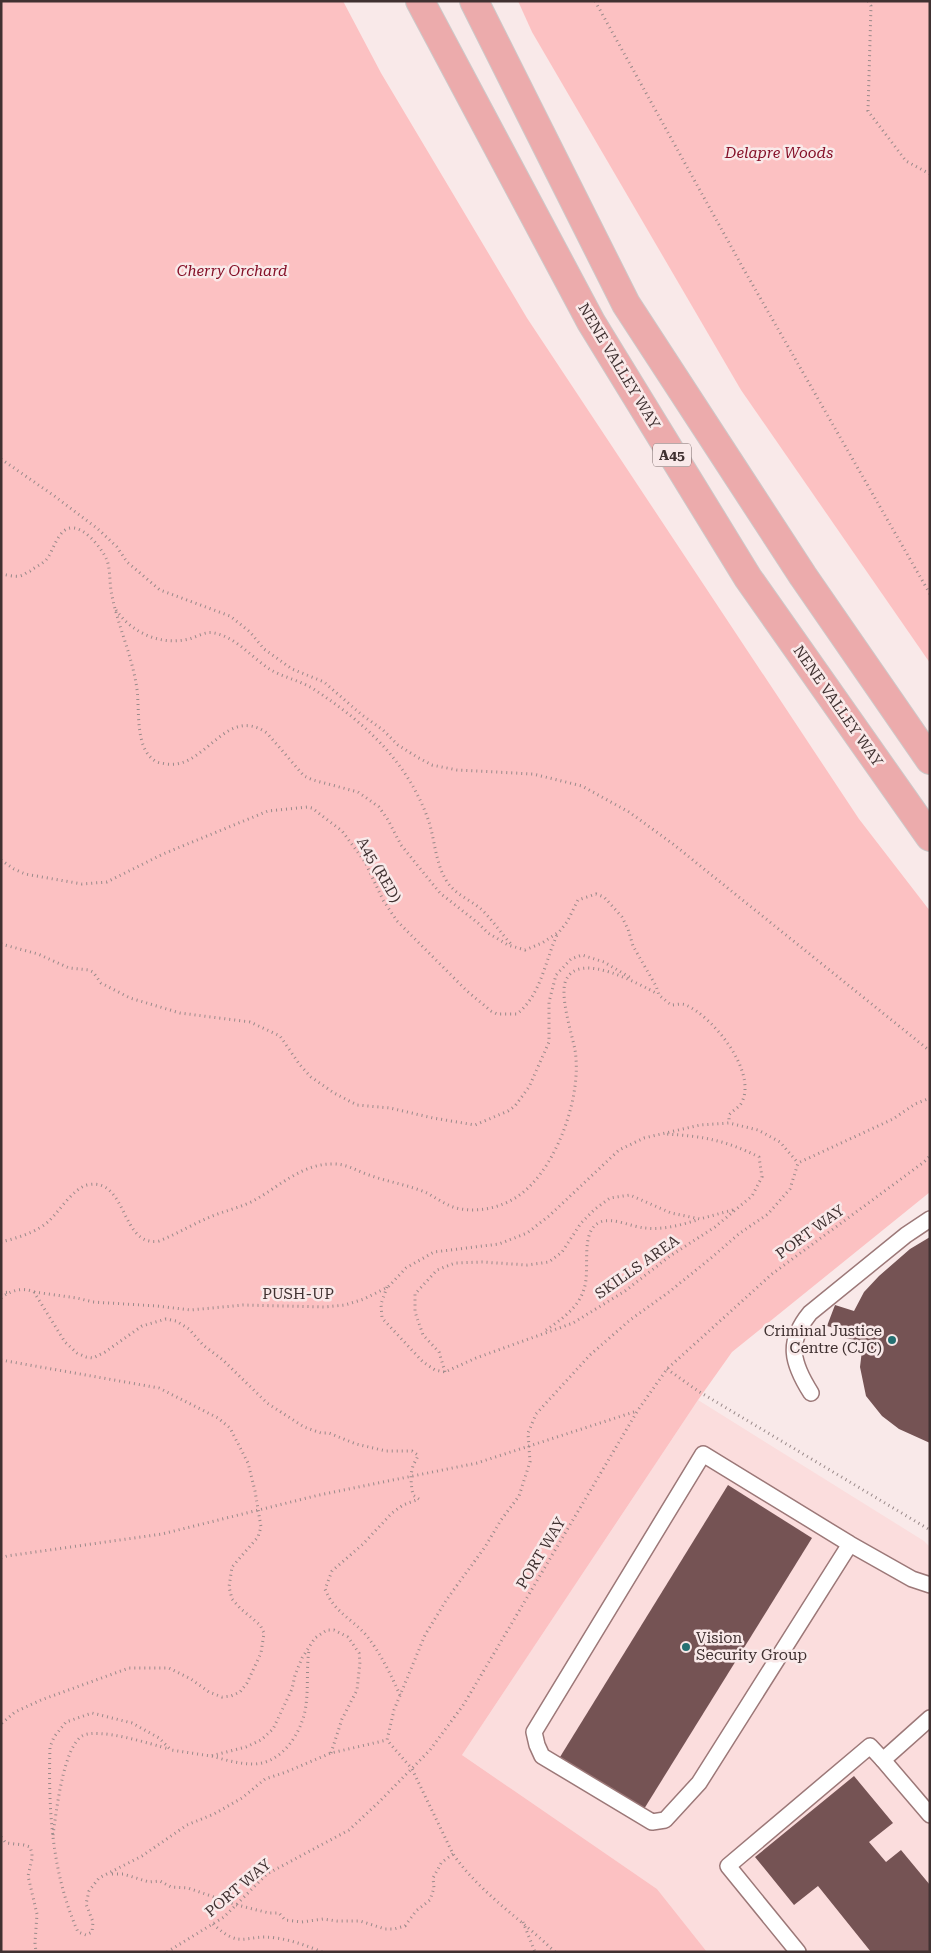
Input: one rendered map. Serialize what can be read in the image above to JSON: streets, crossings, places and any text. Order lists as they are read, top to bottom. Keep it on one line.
{"streets":{"highway":["NENE VALLEY WAY","A45"],"path":["A45 (RED)","PORT WAY","SKILLS AREA","PUSH-UP"]},"crossings":[["SKILLS AREA","PUSH-UP"]],"parks":["Delapre Woods","Cherry Orchard"],"places":["Criminal Justice Centre (CJC)","Vision Security Group"]}
